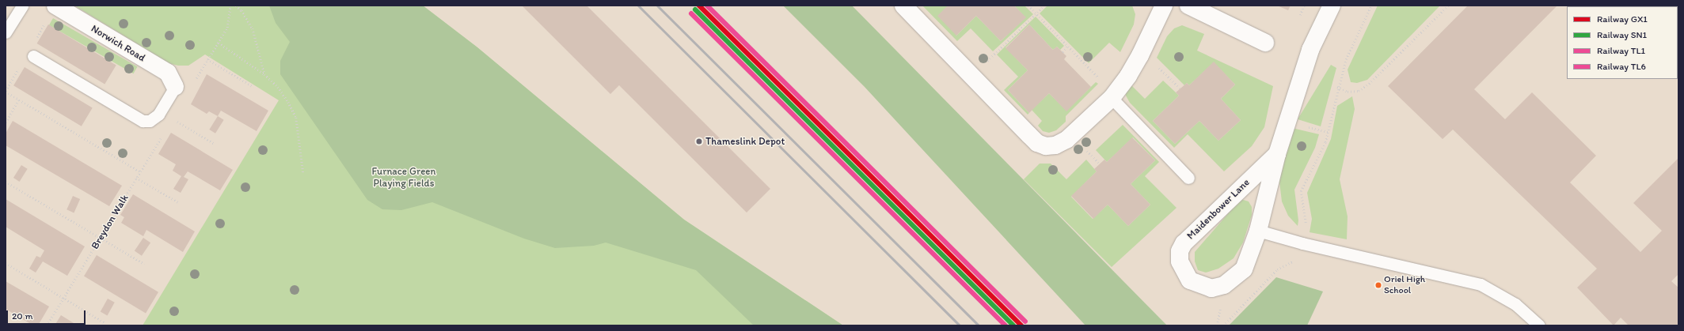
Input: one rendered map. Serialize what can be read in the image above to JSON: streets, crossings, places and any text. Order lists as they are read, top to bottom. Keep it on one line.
{"streets":{"street":["Norwich Road","Maidenbower Lane"],"path":["Breydon Walk"]},"parks":["Furnace Green Playing Fields"],"places":["Thameslink Depot","Oriel High School"],"lines":["rail line GX1","rail line TL1","rail line SN1","rail line TL6"],"legend":["Railway GX1","Railway SN1","Railway TL1","Railway TL6"],"scale_bar":"20 m"}
